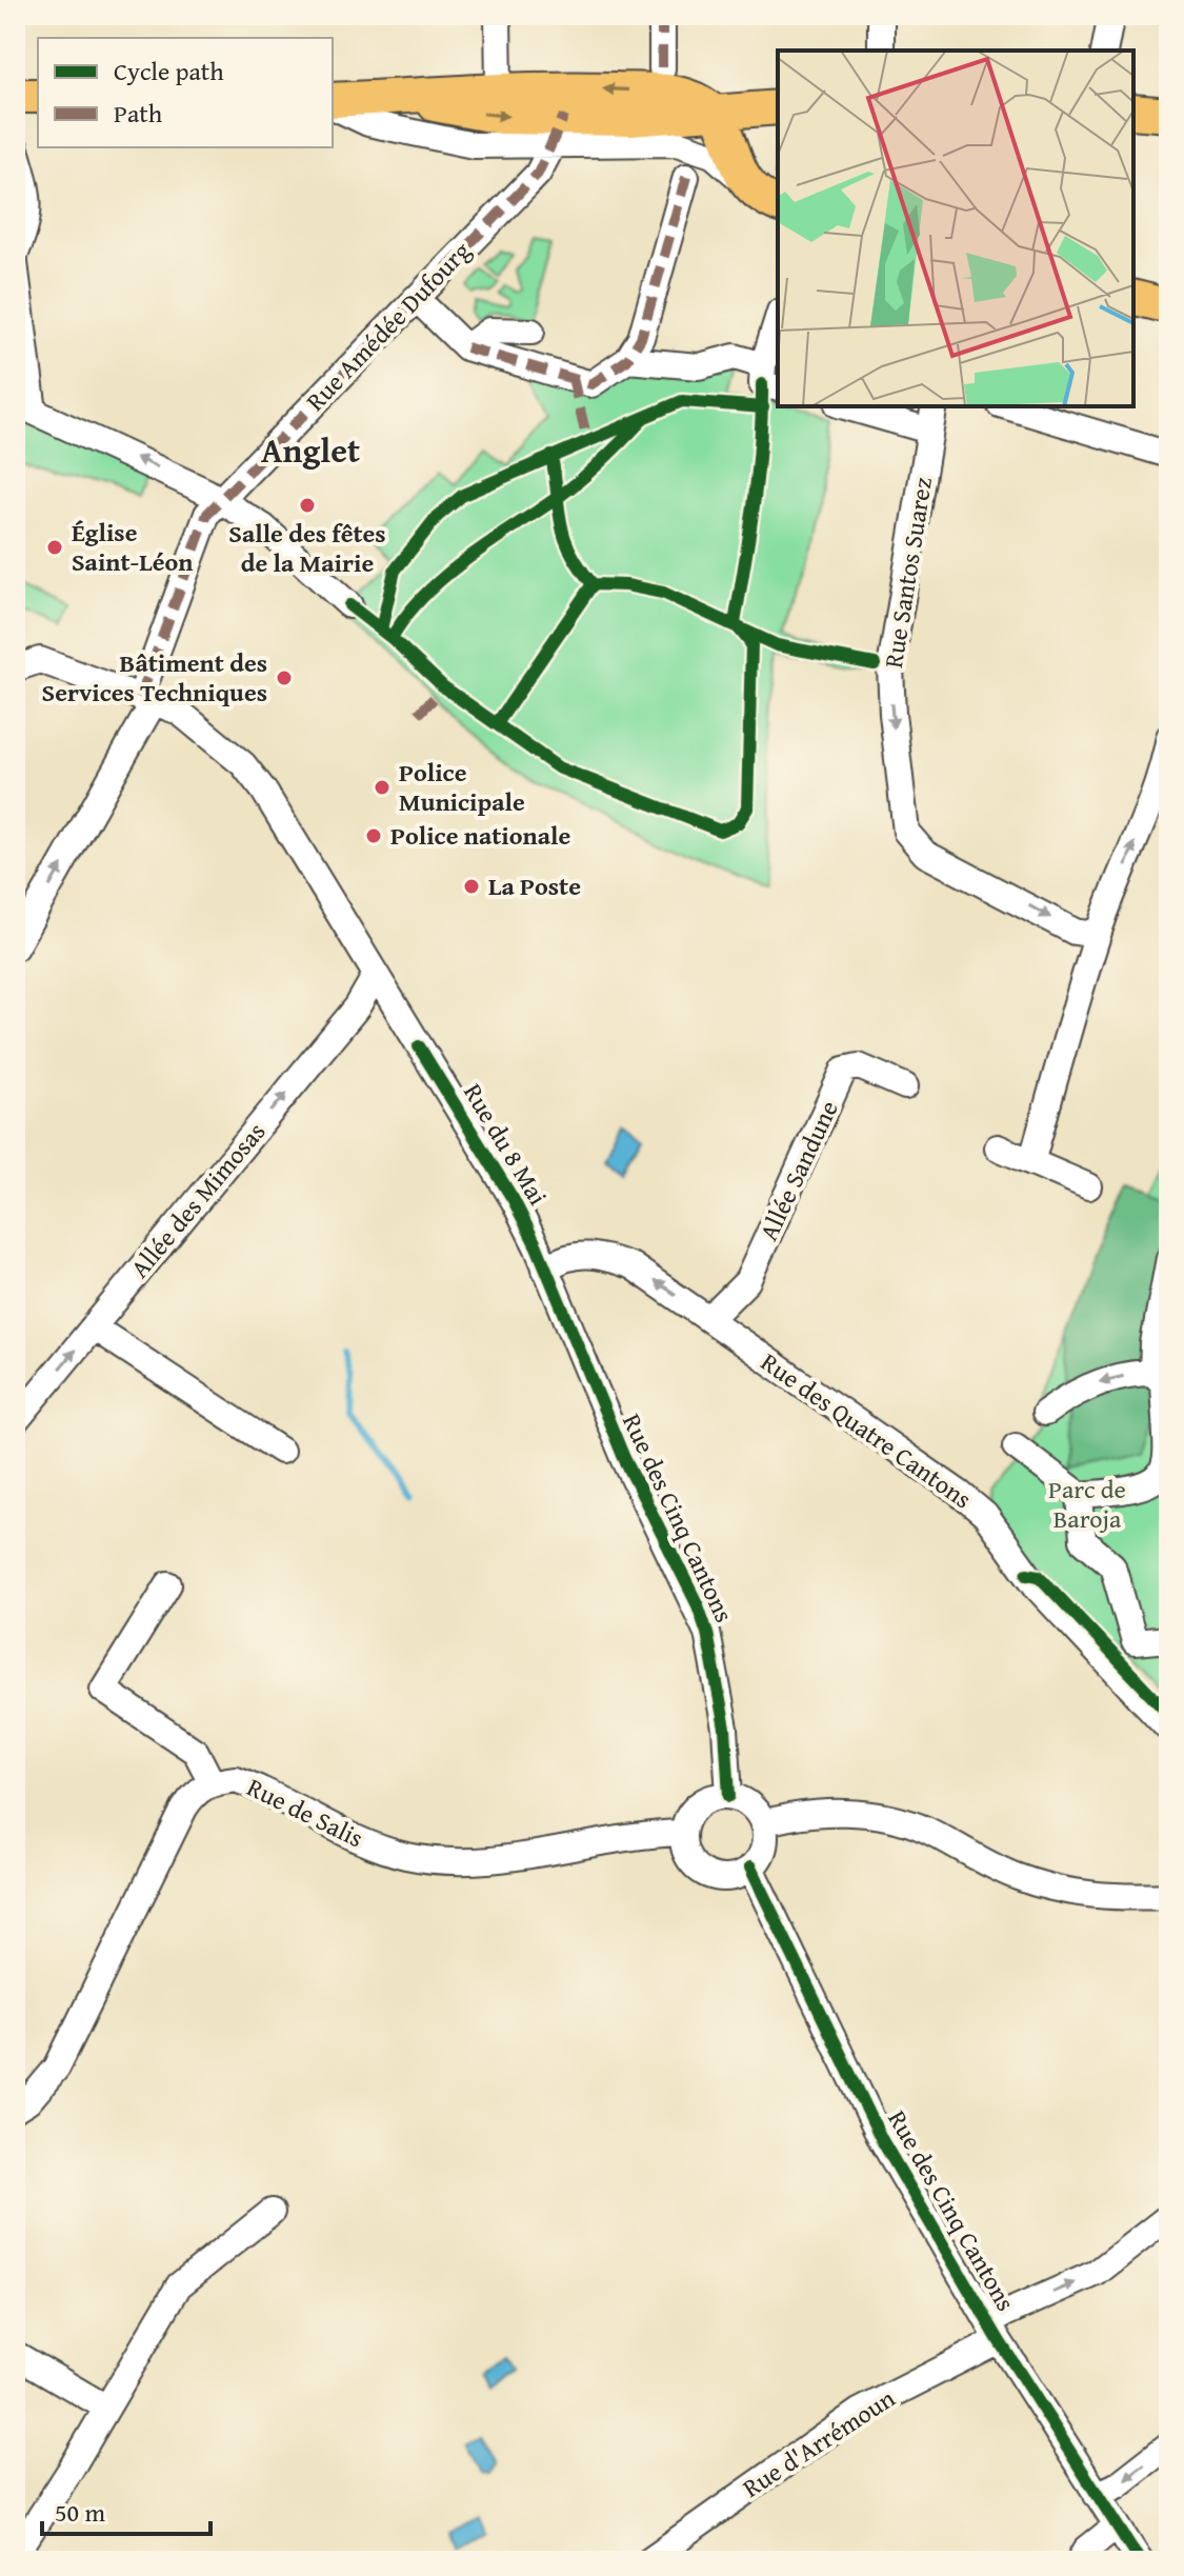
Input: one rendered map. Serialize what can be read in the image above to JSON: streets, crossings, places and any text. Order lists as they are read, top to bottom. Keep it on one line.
{"streets":{"street":["Rue Amédée Dufourg","Rue Santos Suarez","Rue du 8 Mai","Allée Sandune","Allée des Mimosas","Rue des Quatre Cantons","Rue des Cinq Cantons","Rue de Salis","Rue d'Arrémoun"]},"crossings":[["Rue Amédée Dufourg","Rue du 8 Mai"],["Rue du 8 Mai","Allée des Mimosas"],["Rue du 8 Mai","Rue des Quatre Cantons"],["Rue du 8 Mai","Rue des Cinq Cantons"],["Allée Sandune","Rue des Quatre Cantons"],["Rue des Quatre Cantons","Rue des Cinq Cantons"],["Rue des Cinq Cantons","Rue de Salis"],["Rue des Cinq Cantons","Rue d'Arrémoun"]],"one_way":["Rue Santos Suarez","Allée des Mimosas"],"districts":["Anglet"],"parks":["Parc de Baroja"],"places":["Salle des fêtes de la Mairie","Église Saint-Léon","Bâtiment des Services Techniques","Police Municipale","Police nationale","La Poste"],"legend":["Cycle path","Path"],"scale_bar":"50 m"}
